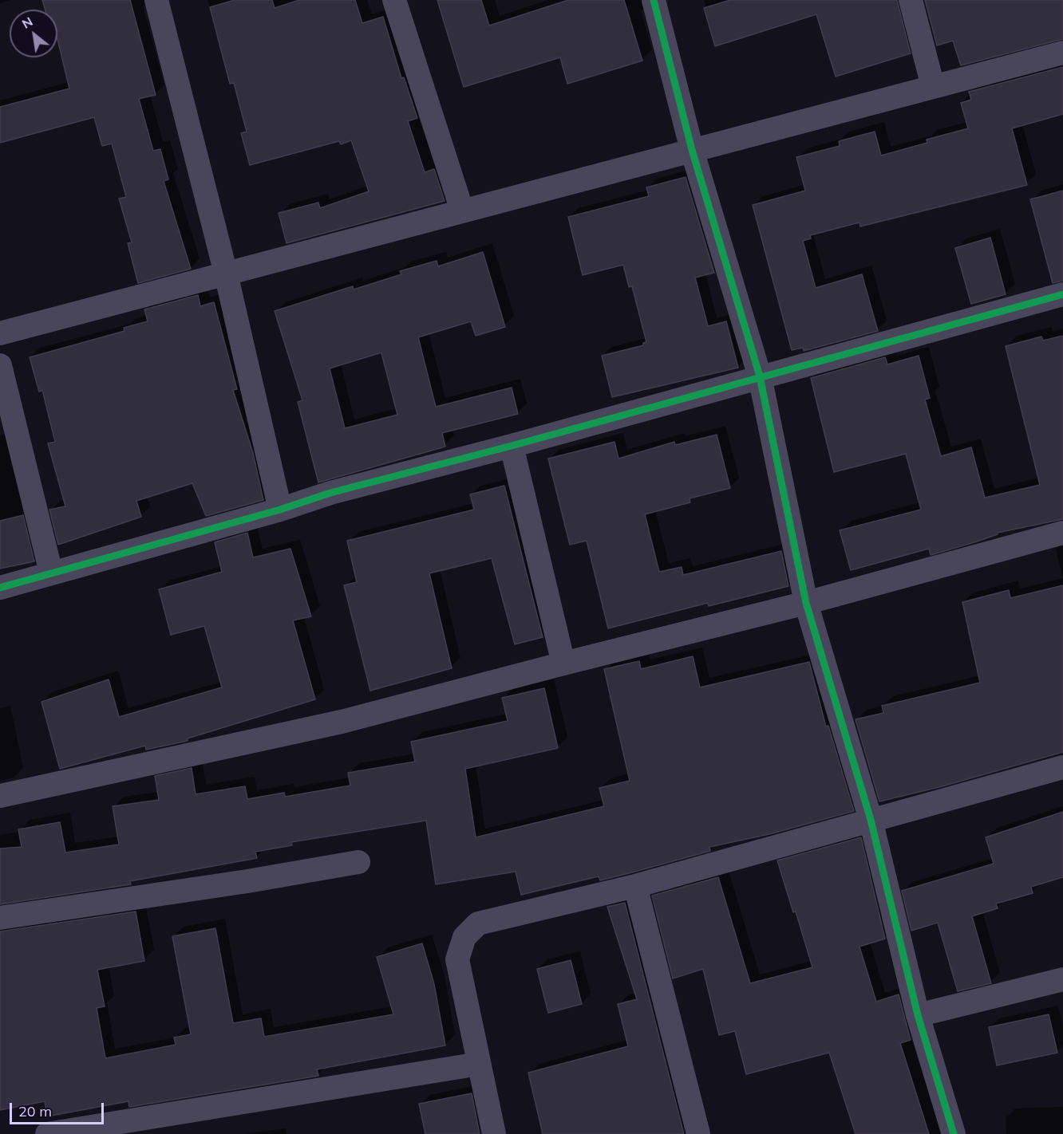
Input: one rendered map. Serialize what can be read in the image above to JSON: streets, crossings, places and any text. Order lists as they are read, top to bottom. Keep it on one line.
{"scale_bar":"20 m","north":"top left"}
